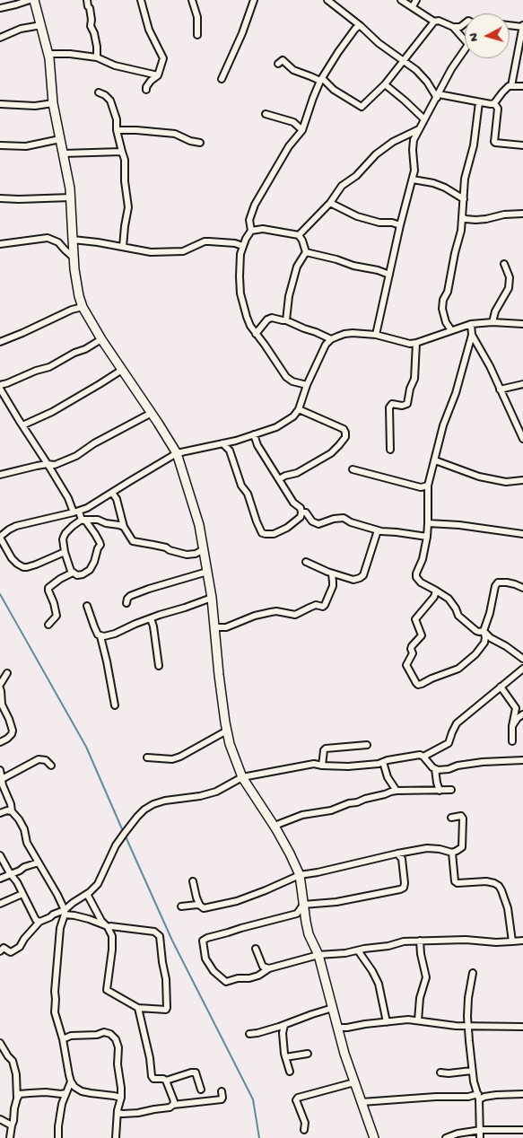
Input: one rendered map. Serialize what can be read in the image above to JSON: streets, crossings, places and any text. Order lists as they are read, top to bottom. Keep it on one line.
{"north":"left"}
